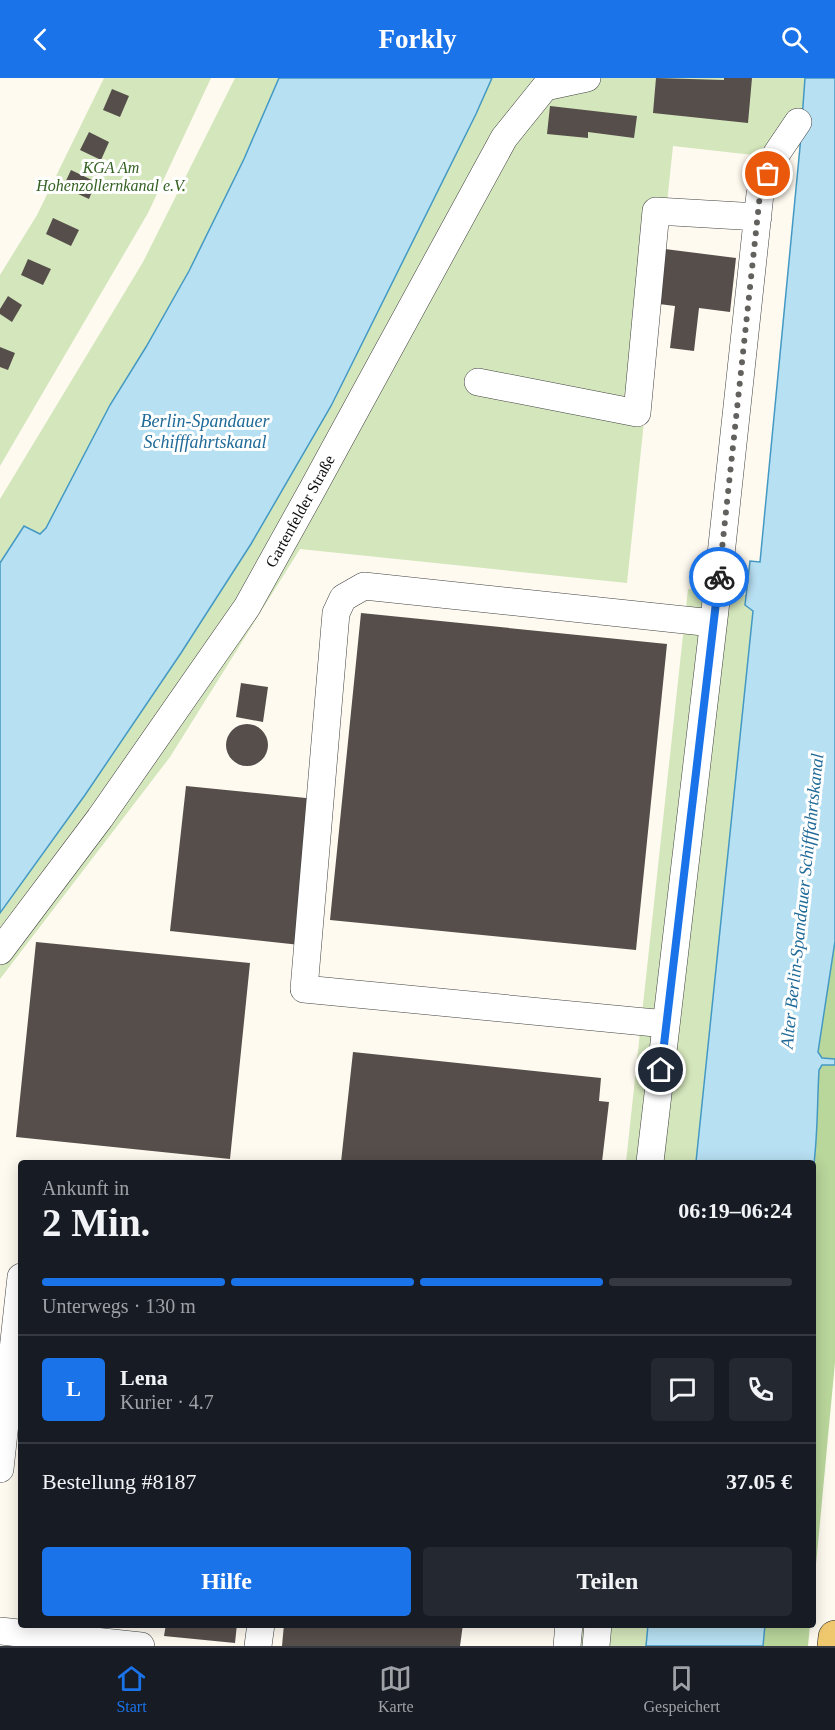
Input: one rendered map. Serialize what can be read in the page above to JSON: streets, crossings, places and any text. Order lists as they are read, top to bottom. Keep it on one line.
{"streets":{"lane":["Gartenfelder Straße"]},"water":["Berlin-Spandauer Schifffahrtskanal","Alter Berlin-Spandauer Schifffahrtskanal"],"parks":["KGA Am Hohenzollernkanal e.V."],"page":{"header":"Forkly","heading":["2 Min.","Ankunft in","06:19–06:24"],"panel":["Lena","Kurier · 4.7","Bestellung #8187","37.05 €"],"bar":"Unterwegs · 130 m","round":"L","buttons":["Hilfe","Teilen"],"tabs":["Start","Karte","Gespeichert"]}}
